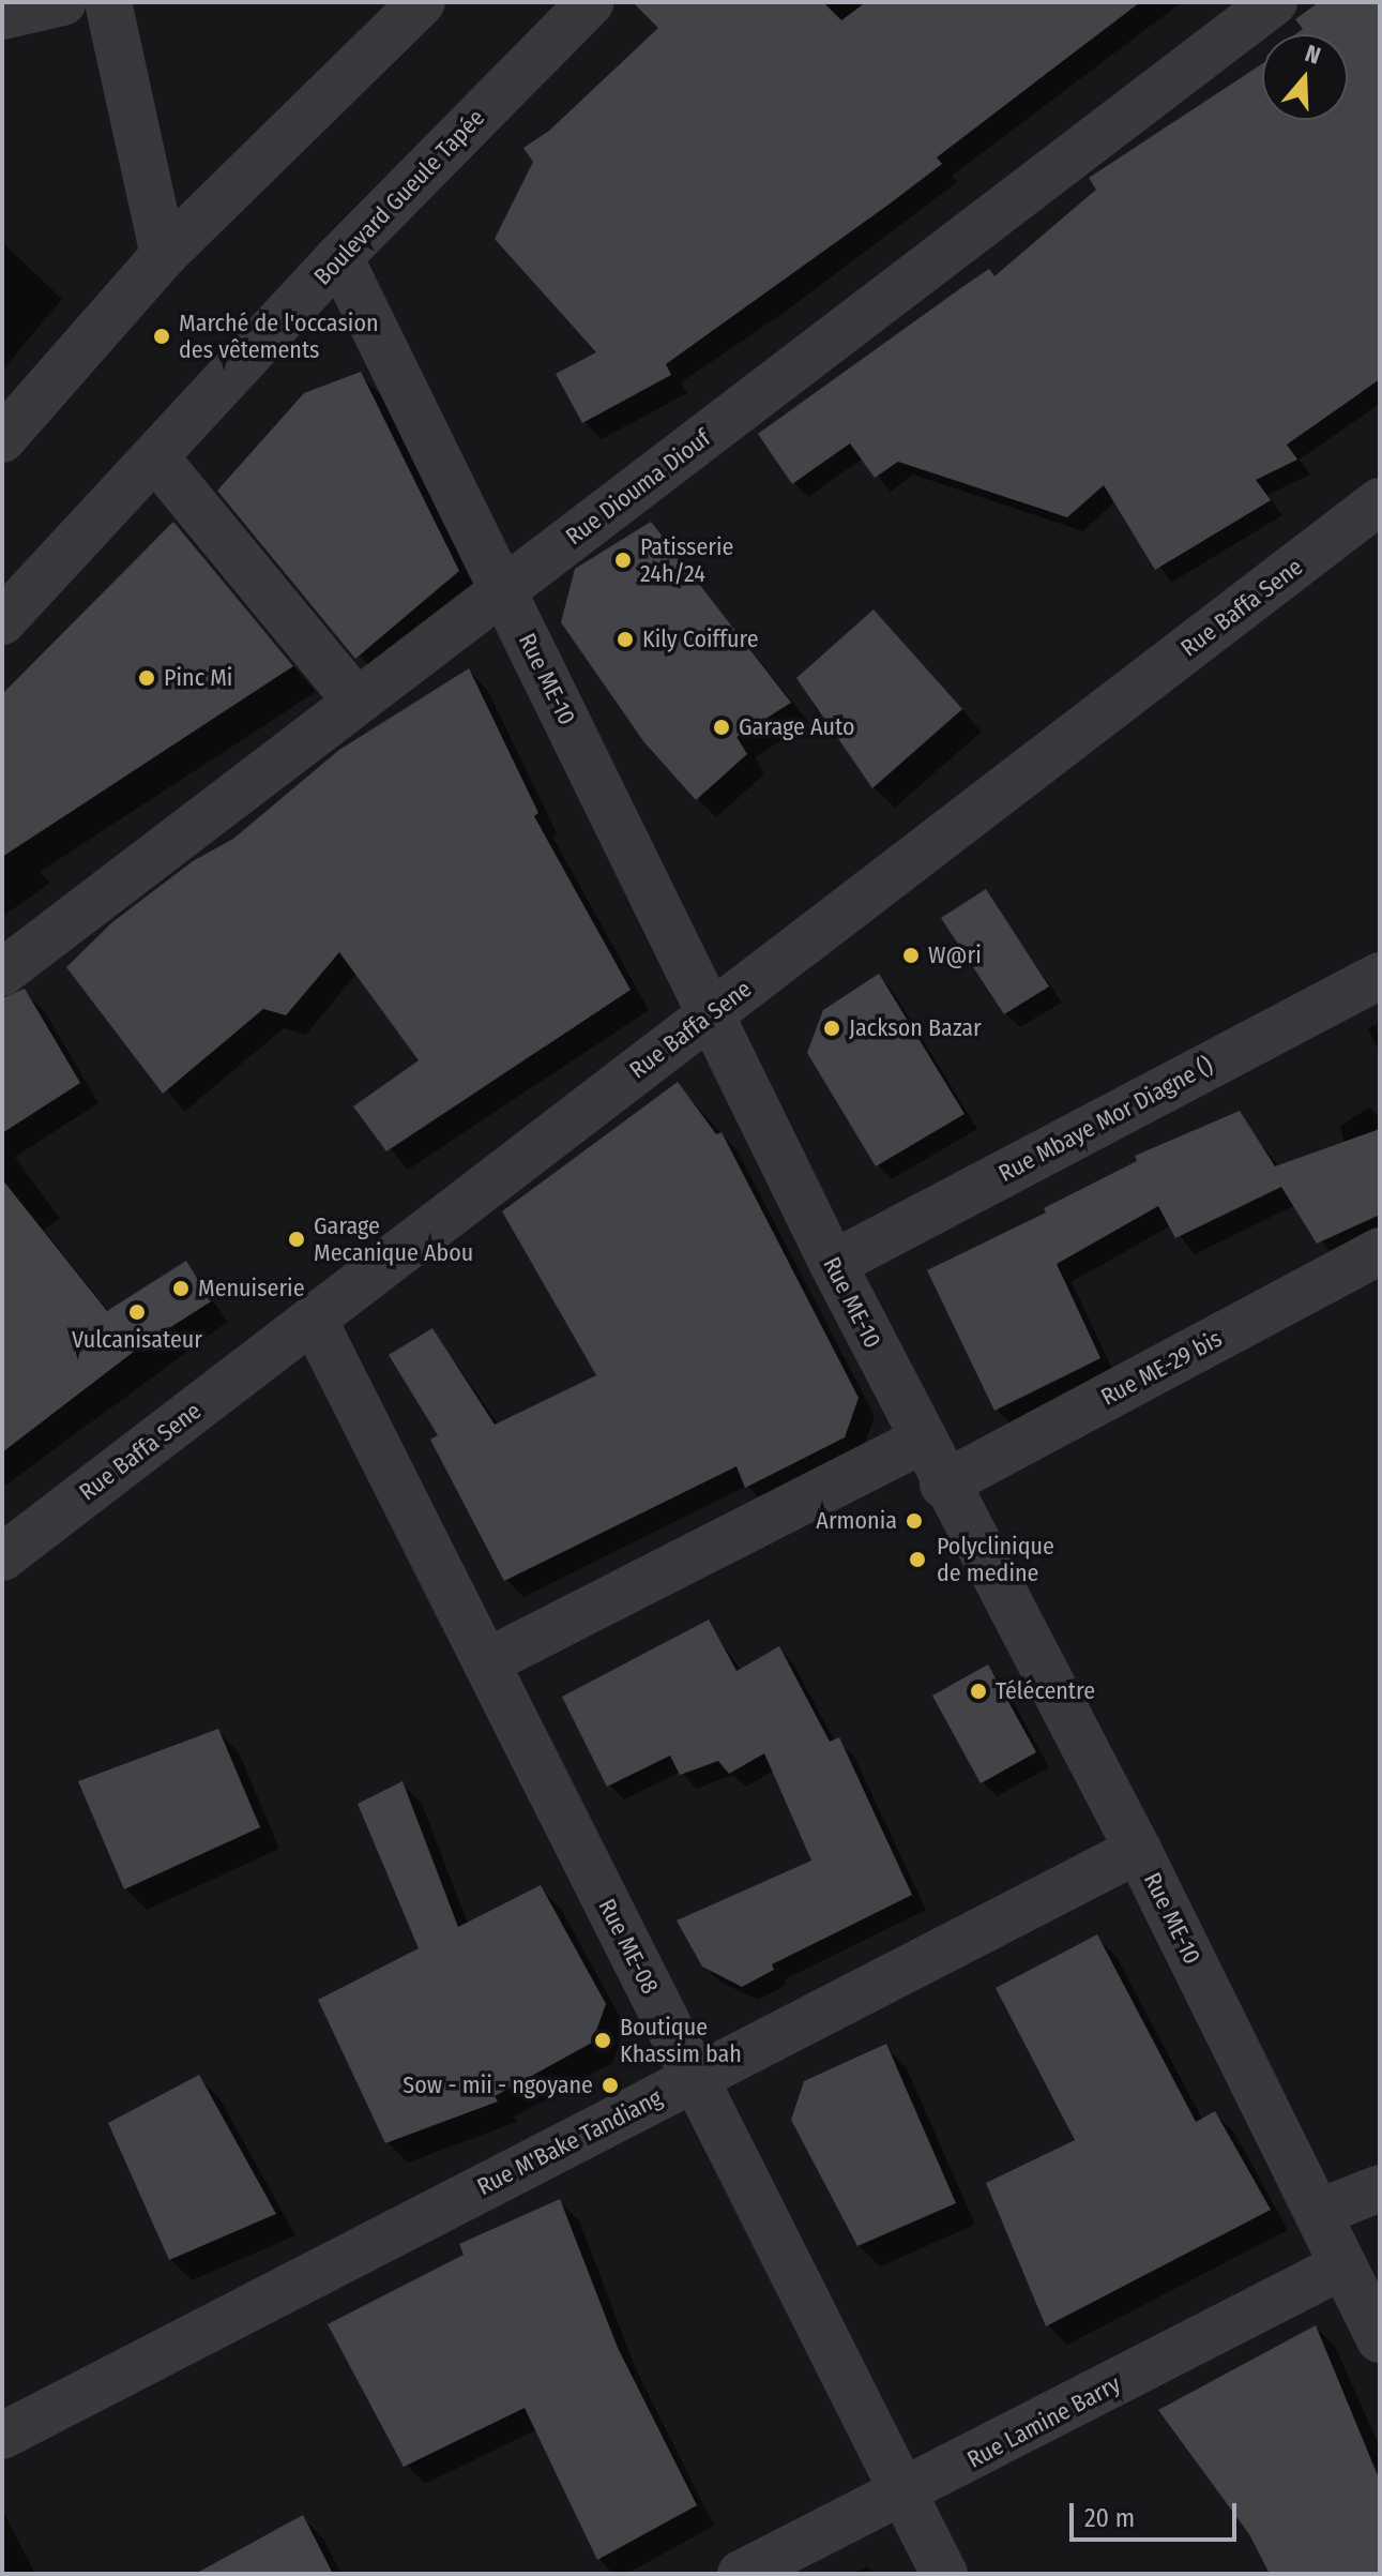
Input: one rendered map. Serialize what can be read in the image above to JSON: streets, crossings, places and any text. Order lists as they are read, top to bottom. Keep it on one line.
{"streets":{"street":["Boulevard Gueule Tapée","Rue Diouma Diouf","Rue Baffa Sene","Rue ME-10","Rue Mbaye Mor Diagne ()","Rue ME-29 bis","Rue ME-08","Rue M'Bake Tandiang","Rue Lamine Barry"]},"crossings":[["Boulevard Gueule Tapée","Rue ME-10"],["Rue Diouma Diouf","Rue ME-10"],["Rue Baffa Sene","Rue ME-10"],["Rue Baffa Sene","Rue ME-08"],["Rue ME-10","Rue Mbaye Mor Diagne ()"],["Rue ME-10","Rue ME-29 bis"],["Rue ME-10","Rue M'Bake Tandiang"],["Rue ME-10","Rue Lamine Barry"],["Rue ME-08","Rue M'Bake Tandiang"],["Rue ME-08","Rue Lamine Barry"]],"places":["Marché de l'occasion des vêtements","Patisserie 24h/24","Kily Coiffure","Pinc Mi","Garage Auto","W@ri","Jackson Bazar","Garage Mecanique Abou","Menuiserie","Vulcanisateur","Armonia","Polyclinique de medine","Télécentre","Boutique Khassim bah","Sow - mii - ngoyane"],"scale_bar":"20 m","north":"top"}
